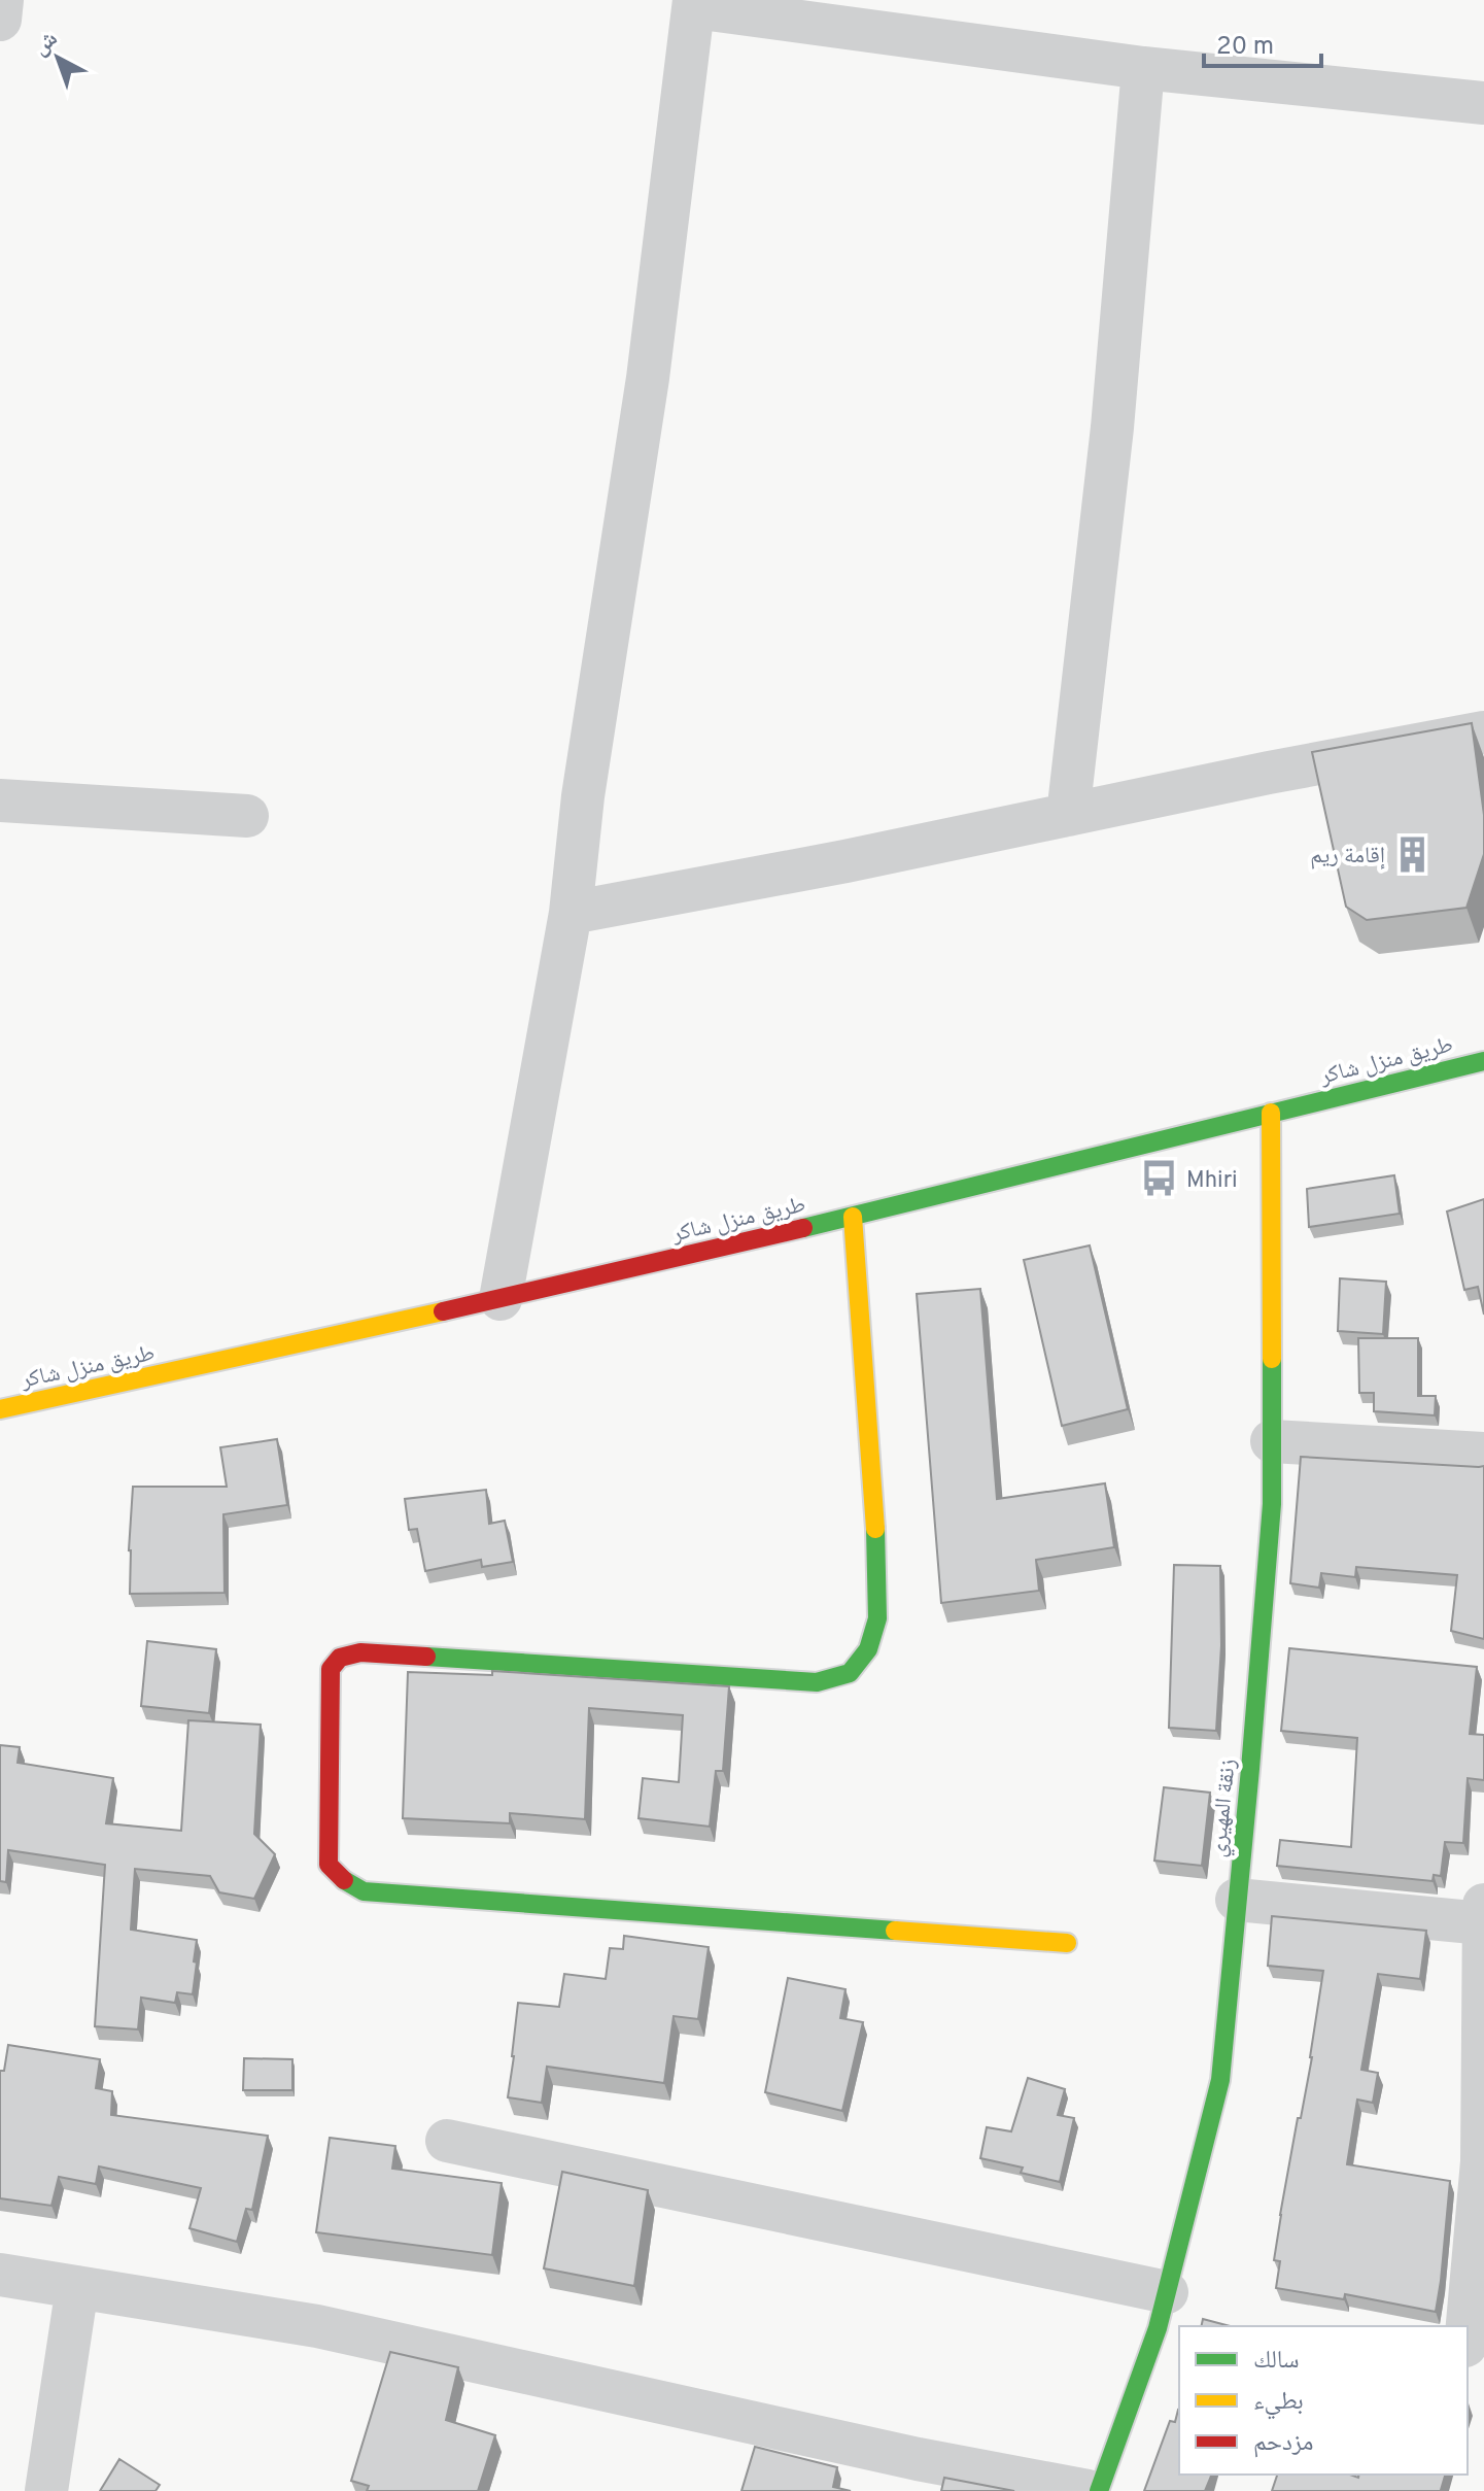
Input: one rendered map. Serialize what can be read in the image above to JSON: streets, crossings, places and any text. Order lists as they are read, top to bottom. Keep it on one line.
{"streets":{"street":["طريق منزل شاكر","زنقة المهيري"]},"crossings":[["طريق منزل شاكر","زنقة المهيري"]],"places":{"building":["إقامة ريم"],"bus stop":["Mhiri"]},"legend":["سالك","بطيء","مزدحم"],"scale_bar":"20 m","north":"top left"}
